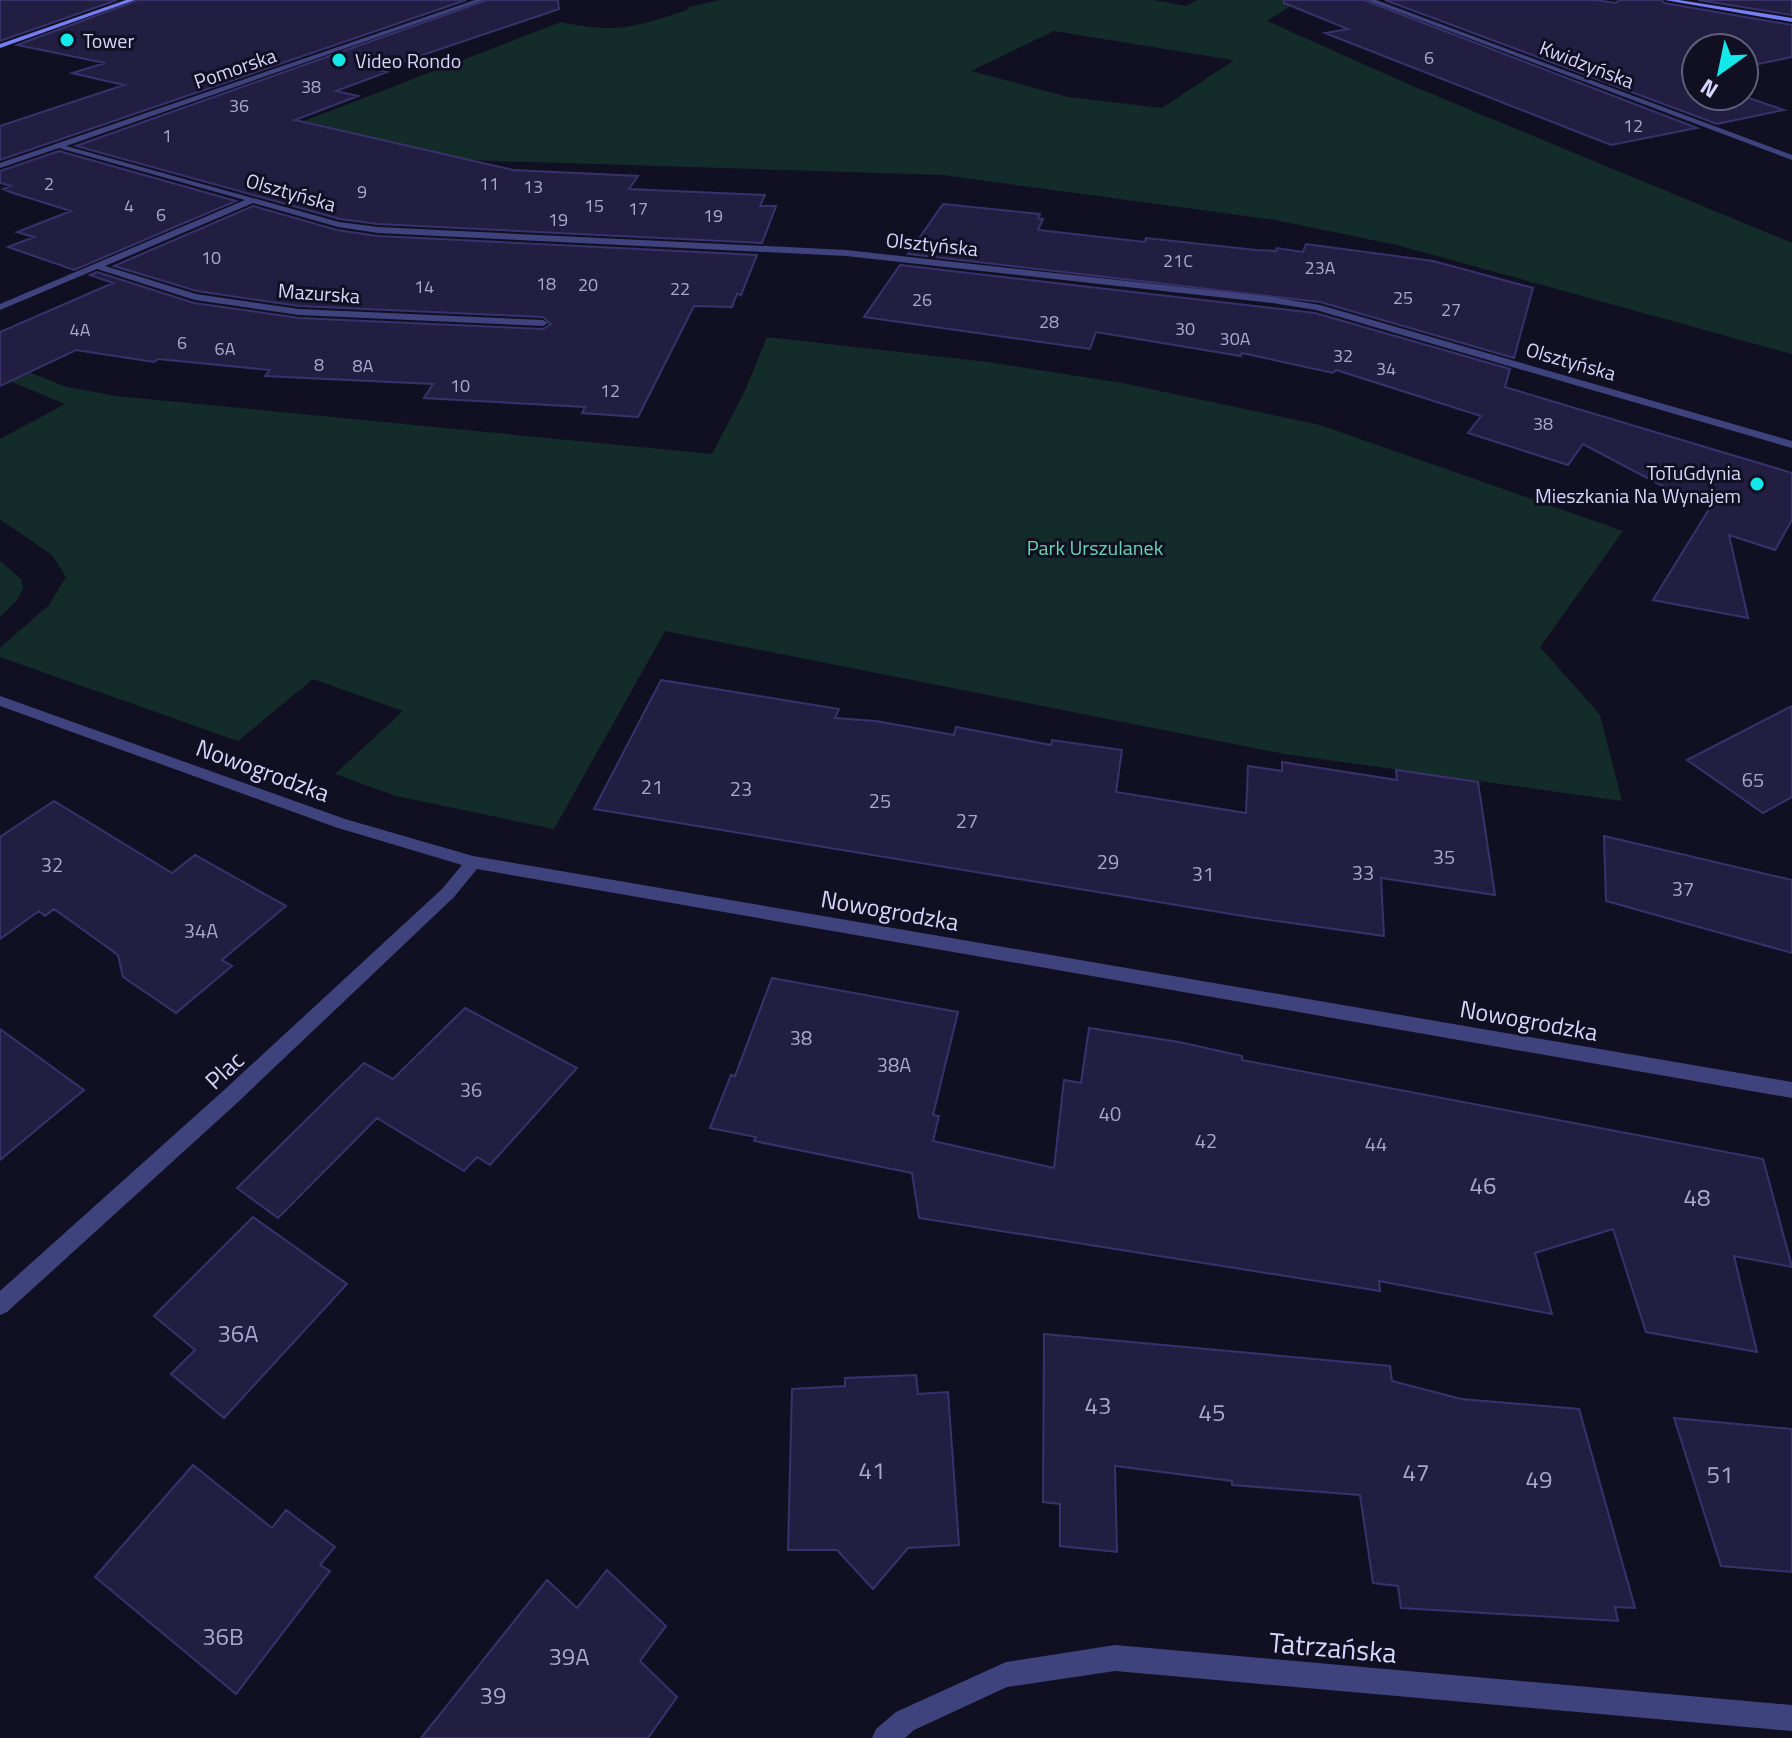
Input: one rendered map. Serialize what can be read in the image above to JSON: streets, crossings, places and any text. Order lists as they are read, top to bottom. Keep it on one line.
{"streets":{"street":["Kwidzyńska","Pomorska","Olsztyńska","Mazurska","Nowogrodzka","Plac","Tatrzańska"]},"crossings":[["Pomorska","Olsztyńska"],["Nowogrodzka","Plac"]],"parks":["Park Urszulanek"],"places":["Tower","Video Rondo","ToTuGdynia Mieszkania Na Wynajem"],"house_numbers":["6","38","36","12","1","2","11","13","9","4","15","17","6","19","19","10","21C","23A","18","20","14","22","25","26","27","28","30","4A","30A","6","6A","32","8","8A","34","10","12","38","65","21","23","25","27","35","29","32","33","31","37","34A","38","38A","36","40","42","44","46","48","36A","43","45","41","47","51","49","36B","39A","39"],"north":"bottom left"}
